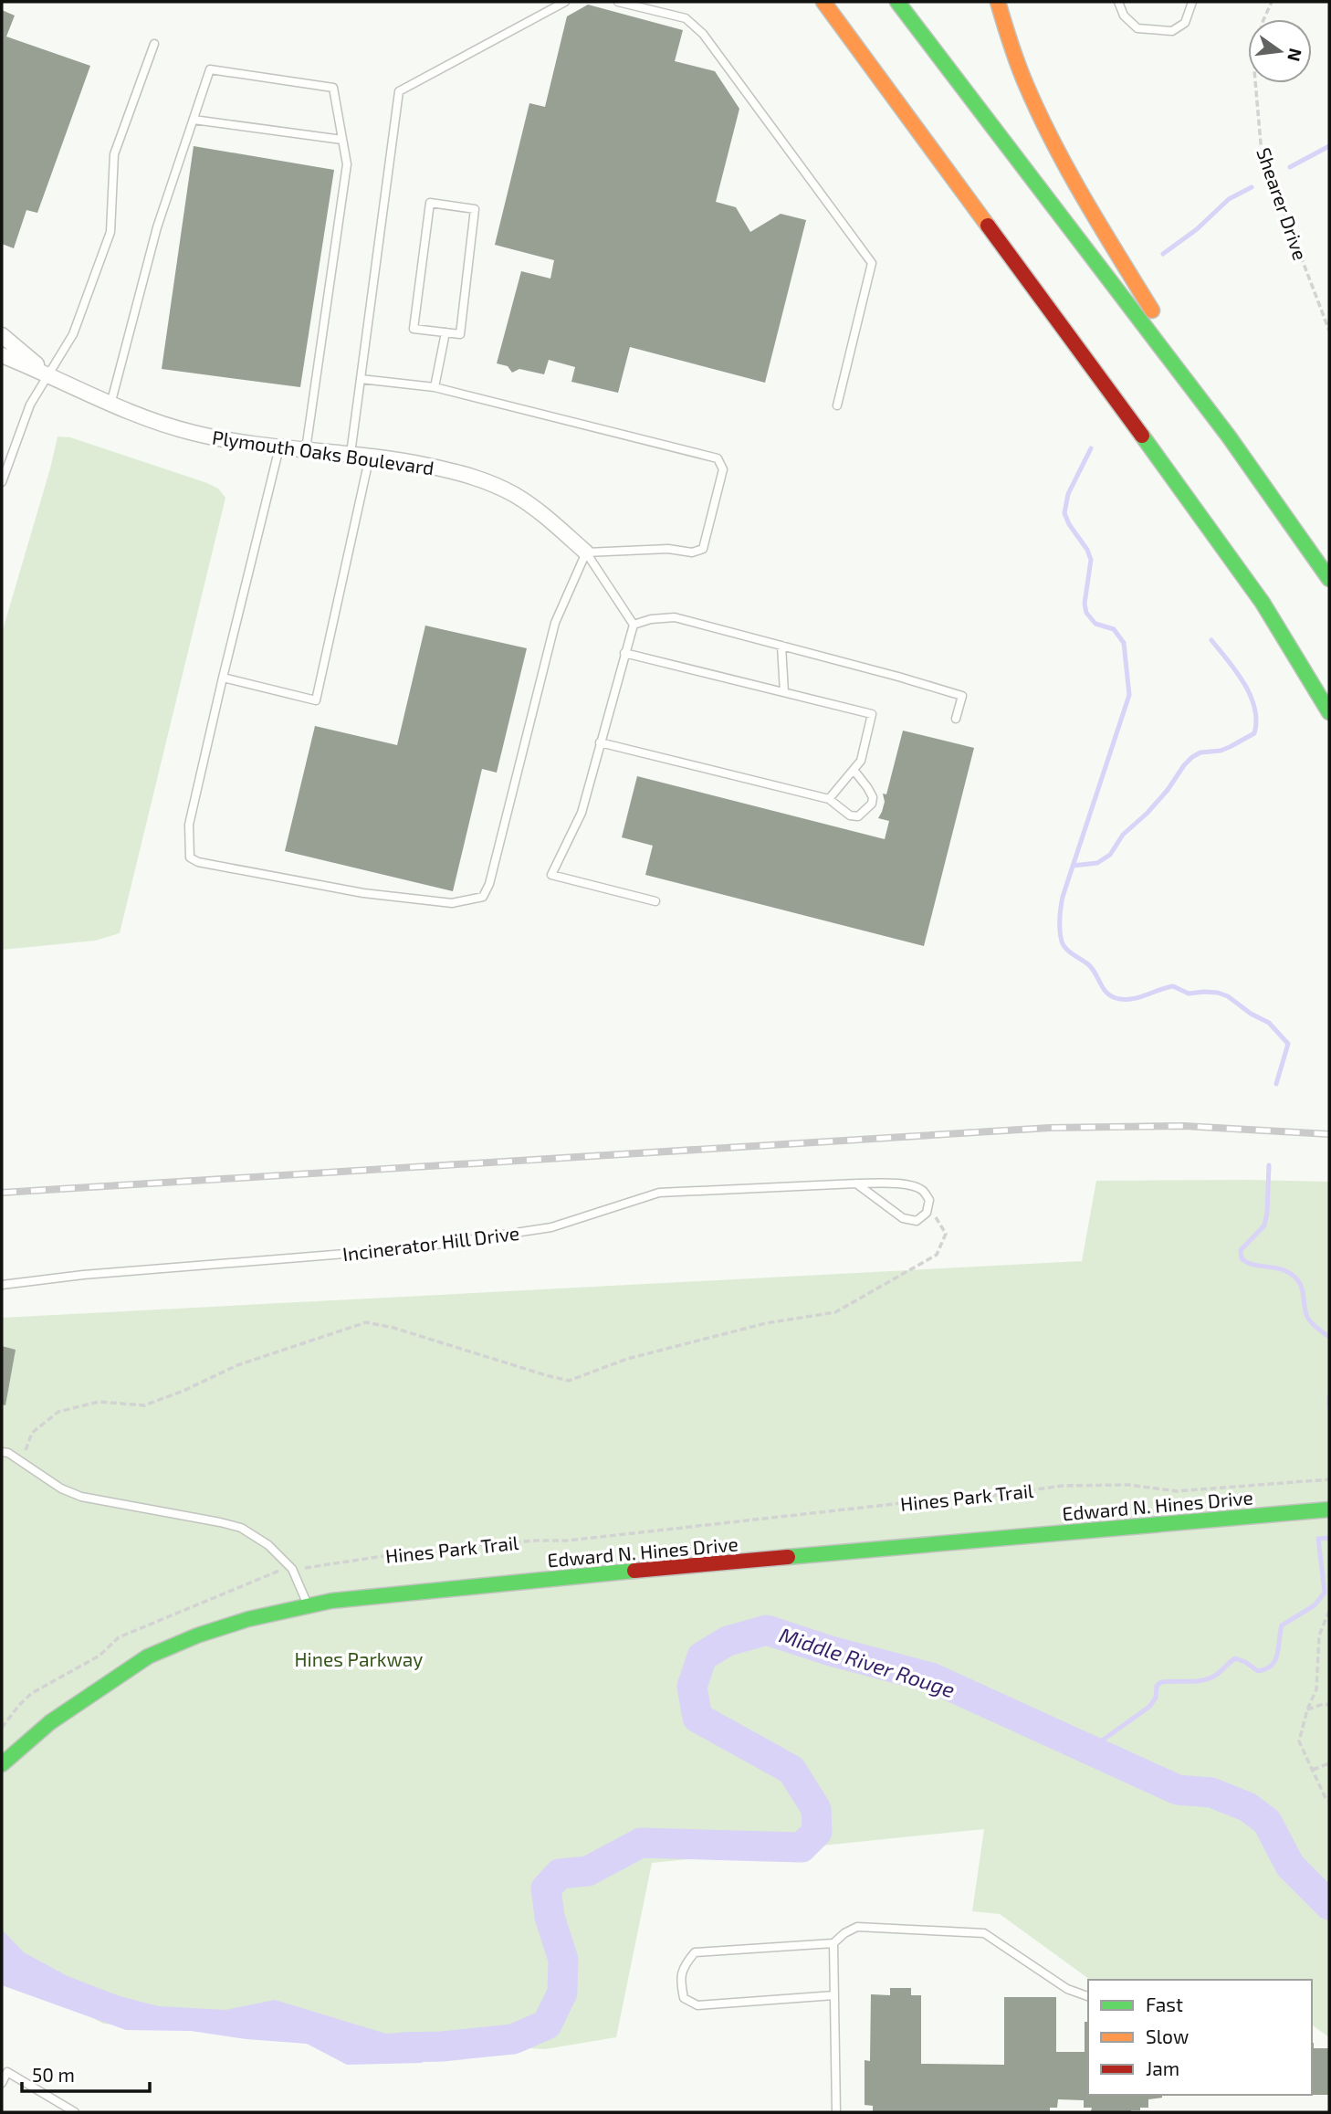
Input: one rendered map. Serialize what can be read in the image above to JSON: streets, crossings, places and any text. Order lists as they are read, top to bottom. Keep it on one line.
{"streets":{"main road":["Edward N. Hines Drive"],"street":["Plymouth Oaks Boulevard"],"lane":["Incinerator Hill Drive"],"path":["Shearer Drive","Hines Park Trail"]},"water":["Middle River Rouge"],"parks":["Hines Parkway"],"legend":["Fast","Slow","Jam"],"scale_bar":"50 m","north":"right"}
